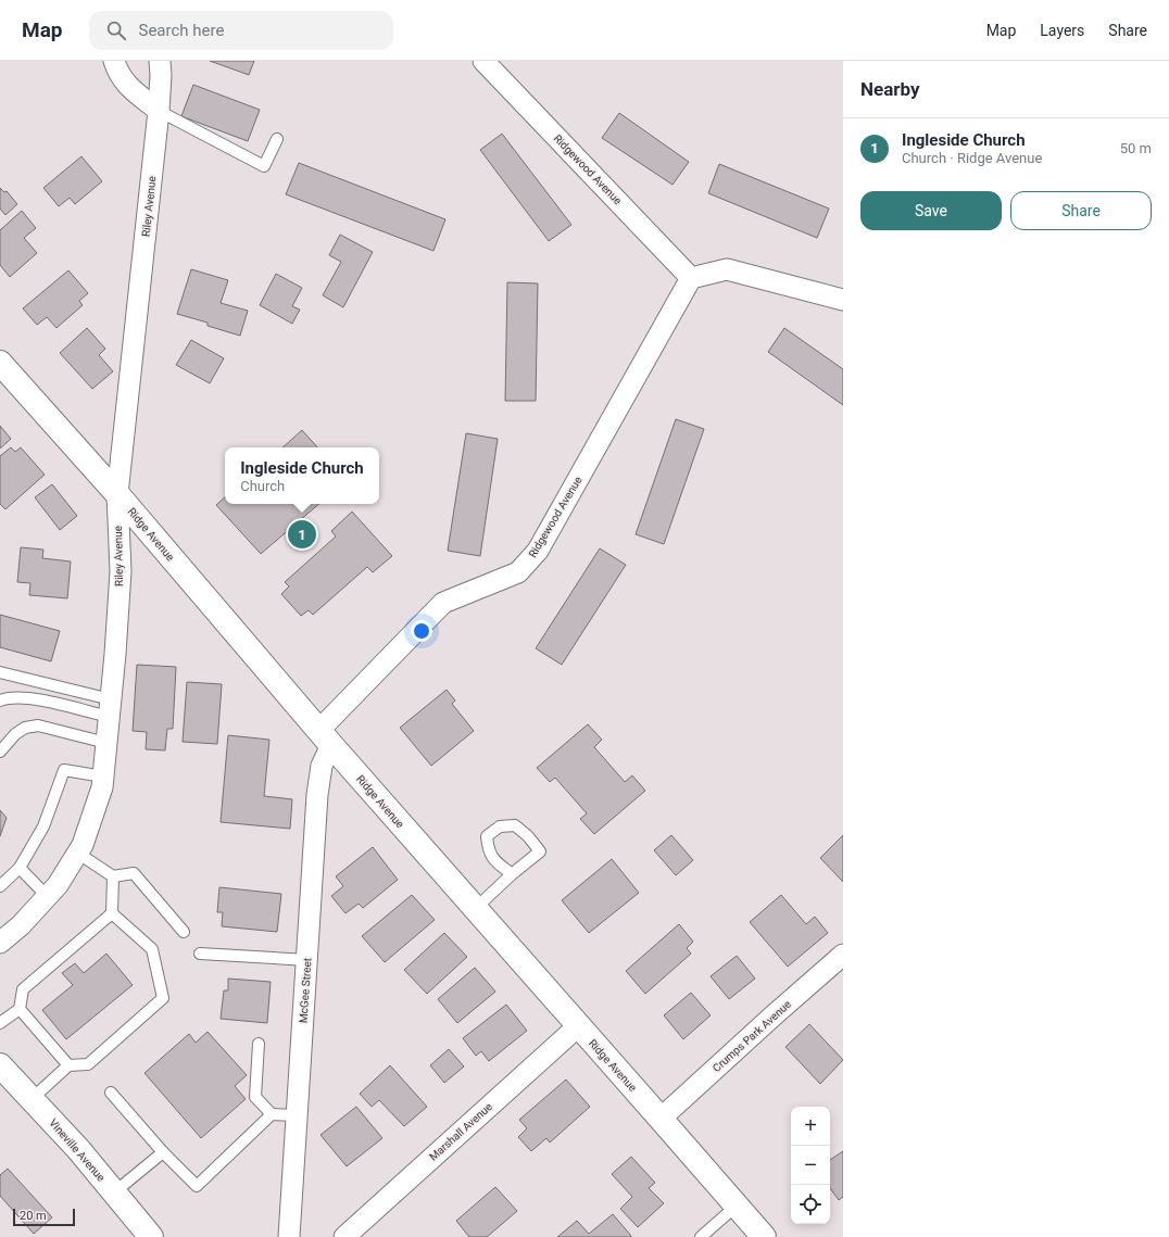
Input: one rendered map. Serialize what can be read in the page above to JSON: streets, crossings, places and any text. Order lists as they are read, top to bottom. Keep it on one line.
{"streets":{"street":["Ridgewood Avenue","Riley Avenue","Ridge Avenue","McGee Street","Crumps Park Avenue","Marshall Avenue","Vineville Avenue"]},"crossings":[["Ridgewood Avenue","Ridge Avenue"],["Ridgewood Avenue","McGee Street"],["Riley Avenue","Ridge Avenue"],["Ridge Avenue","McGee Street"],["Ridge Avenue","Crumps Park Avenue"],["Ridge Avenue","Marshall Avenue"]],"scale_bar":"20 m","page":{"header":"Map","search":"Search here","nav":["Map","Layers","Share"],"heading":"Nearby","list":[{"mark":"1","name":"Ingleside Church","note":"Church · Ridge Avenue","value":"50 m"}],"buttons":["Save","Share"],"popup":["Ingleside Church","Church"],"pins":"1","map_buttons":["+","−"],"scale":"20 m"}}
